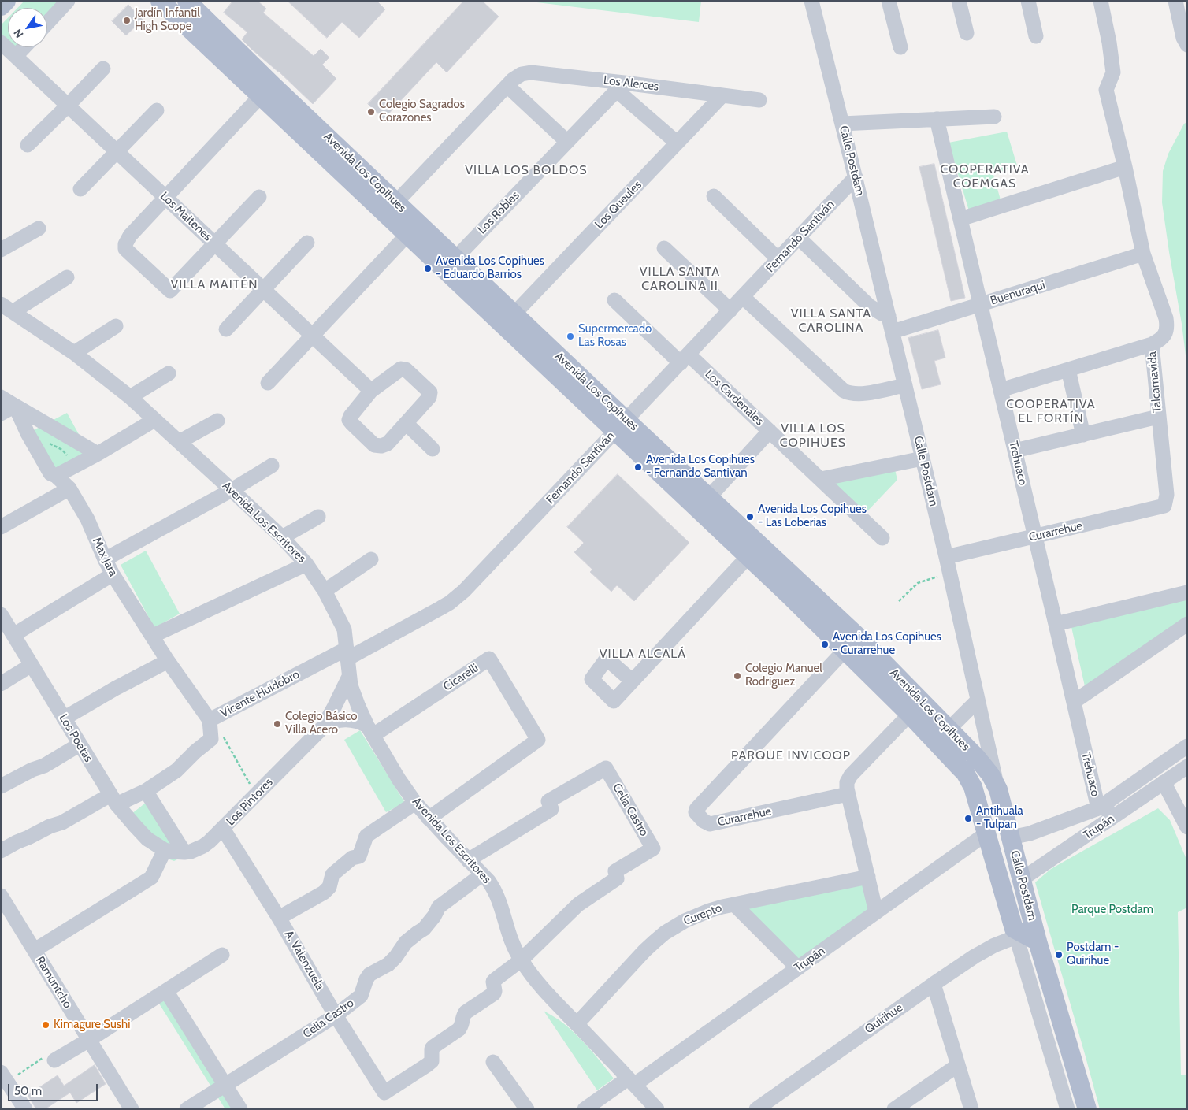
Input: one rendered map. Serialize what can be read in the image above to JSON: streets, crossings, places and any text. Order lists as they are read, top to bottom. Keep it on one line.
{"streets":{"main road":["Calle Postdam","Avenida Los Copihues"],"street":["Los Alerces","Los Queules","Los Robles","Los Maitenes","Fernando Santiván","Buenuraqui","Talcamavida","Los Cardenales","Trehuaco","Avenida Los Escritores","Curarrehue","Max Jara","Cicarelli","Vicente Huidobro","Los Poetas","Los Pintores","Celia Castro","Trupán","Curepto","A. Valenzuela","Ramuntcho","Quirihue"]},"crossings":[["Los Alerces","Avenida Los Copihues"],["Los Alerces","Los Queules"],["Los Alerces","Los Robles"],["Calle Postdam","Avenida Los Copihues"],["Calle Postdam","Fernando Santiván"],["Calle Postdam","Buenuraqui"],["Calle Postdam","Curarrehue"],["Calle Postdam","Trupán"],["Calle Postdam","Quirihue"],["Avenida Los Copihues","Los Queules"],["Avenida Los Copihues","Los Robles"],["Avenida Los Copihues","Fernando Santiván"],["Avenida Los Copihues","Curarrehue"],["Fernando Santiván","Los Cardenales"],["Fernando Santiván","Avenida Los Escritores"],["Fernando Santiván","Vicente Huidobro"],["Buenuraqui","Trehuaco"],["Talcamavida","Trehuaco"],["Talcamavida","Curarrehue"],["Trehuaco","Curarrehue"],["Trehuaco","Trupán"],["Avenida Los Escritores","Cicarelli"],["Avenida Los Escritores","Vicente Huidobro"],["Avenida Los Escritores","Los Pintores"],["Avenida Los Escritores","Celia Castro"],["Avenida Los Escritores","Trupán"],["Avenida Los Escritores","Curepto"],["Avenida Los Escritores","A. Valenzuela"],["Max Jara","Vicente Huidobro"],["Cicarelli","Los Pintores"],["Vicente Huidobro","Los Poetas"],["Los Poetas","Los Pintores"],["Los Pintores","A. Valenzuela"],["Celia Castro","A. Valenzuela"]],"districts":["COOPERATIVA COEMGAS","VILLA LOS BOLDOS","VILLA SANTA CAROLINA II","VILLA MAITÉN","VILLA SANTA CAROLINA","COOPERATIVA EL FORTÍN","VILLA LOS COPIHUES","VILLA ALCALÁ","PARQUE INVICOOP"],"parks":["Parque Postdam"],"places":["Jardín Infantil High Scope","Colegio Sagrados Corazones","Avenida Los Copihues - Eduardo Barrios","Supermercado Las Rosas","Avenida Los Copihues - Fernando Santivan","Avenida Los Copihues - Las Loberias","Avenida Los Copihues - Curarrehue","Colegio Manuel Rodriguez","Colegio Básico Villa Acero","Antihuala - Tulpan","Postdam - Quirihue","Kimagure Sushi"],"scale_bar":"50 m","north":"bottom left"}
